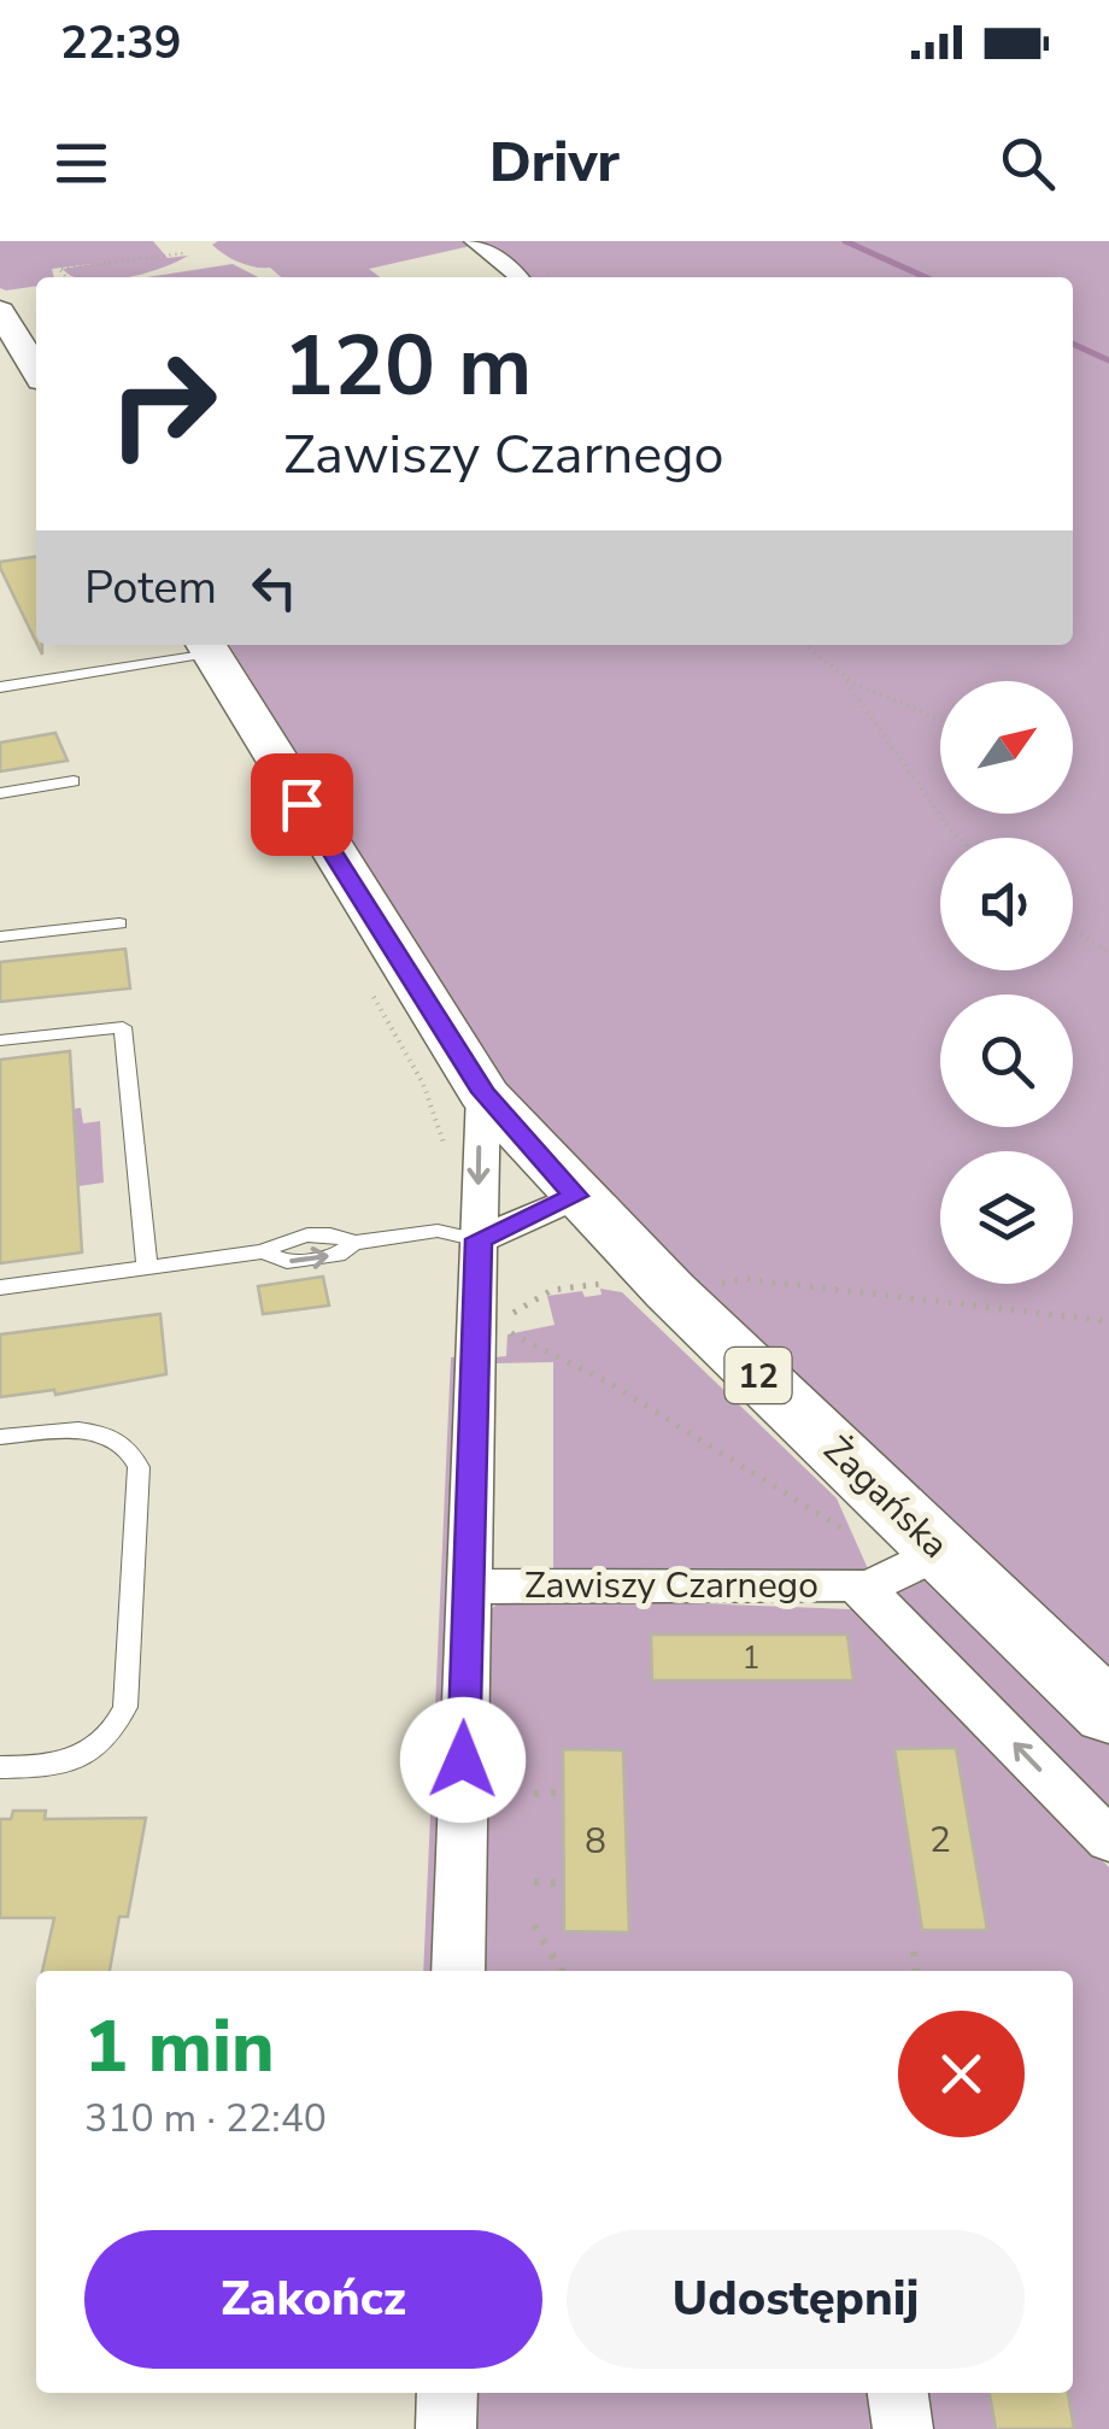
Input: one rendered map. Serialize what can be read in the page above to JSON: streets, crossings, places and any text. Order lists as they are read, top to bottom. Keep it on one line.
{"streets":{"main road":["12","Żagańska"],"street":["Zawiszy Czarnego"]},"crossings":[["Żagańska","Zawiszy Czarnego"]],"one_way":["Zawiszy Czarnego"],"house_numbers":["1","2","8"],"north":"top right","page":{"status":"22:39","header":"Drivr","turn":["120 m","Zawiszy Czarnego"],"then":"Potem","heading":["1 min","310 m · 22:40"],"buttons":["Zakończ","Udostępnij"]}}
